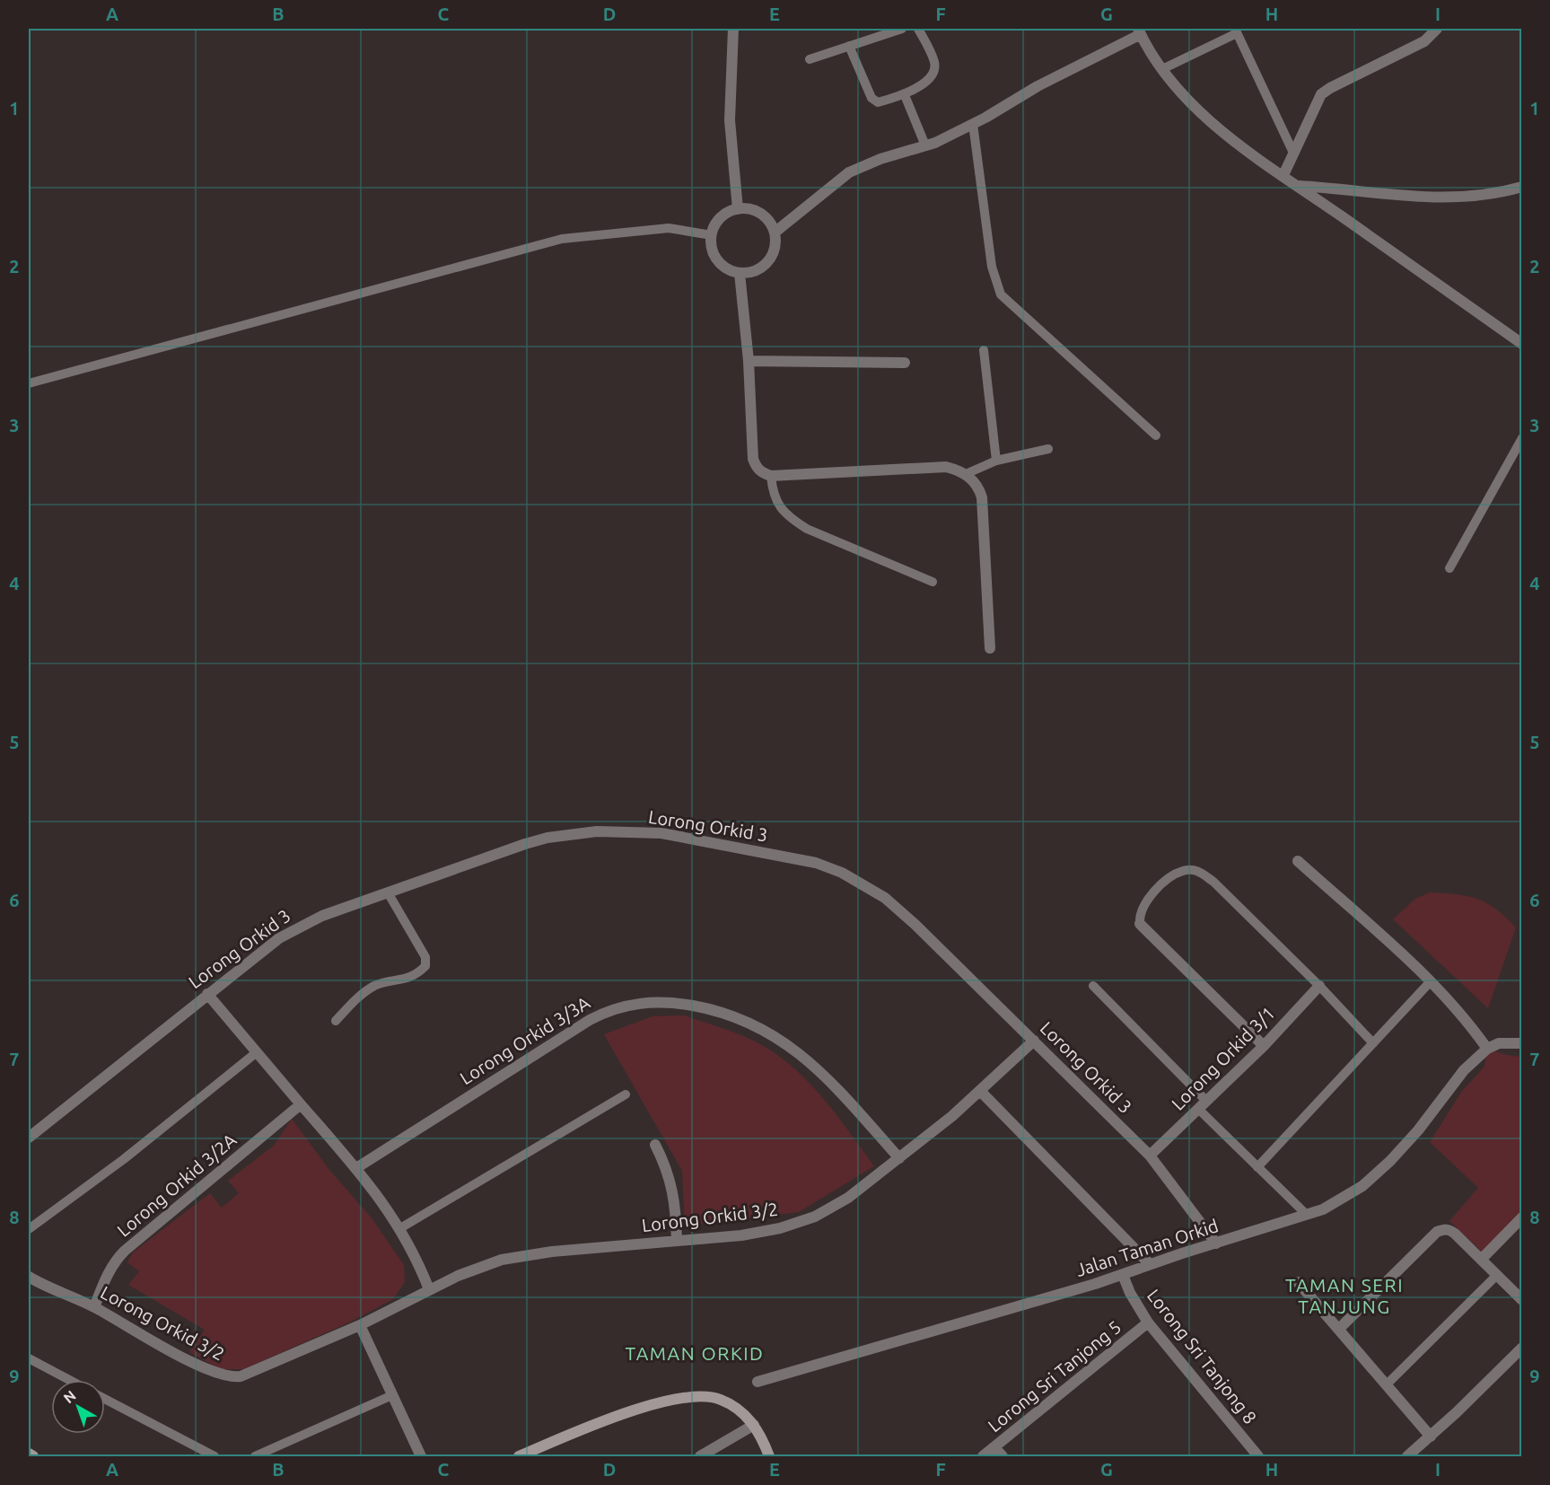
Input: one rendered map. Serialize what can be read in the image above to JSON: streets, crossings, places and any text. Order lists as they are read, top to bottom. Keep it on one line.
{"streets":{"street":["Lorong Orkid 3","Lorong Orkid 3/3A","Lorong Orkid 3/1","Lorong Orkid 3/2A","Lorong Orkid 3/2","Jalan Taman Orkid","Lorong Sri Tanjong 8","Lorong Sri Tanjong 5"]},"crossings":[["Lorong Orkid 3","Lorong Orkid 3/1"],["Lorong Orkid 3","Lorong Orkid 3/2"],["Lorong Orkid 3","Jalan Taman Orkid"],["Lorong Orkid 3/3A","Lorong Orkid 3/2"],["Lorong Orkid 3/2A","Lorong Orkid 3/2"],["Jalan Taman Orkid","Lorong Sri Tanjong 8"],["Lorong Sri Tanjong 8","Lorong Sri Tanjong 5"]],"districts":["TAMAN SERI TANJUNG","TAMAN ORKID"],"north":"top left","grid":{"columns":["A","B","C","D","E","F","G","H","I"],"rows":["1","2","3","4","5","6","7","8","9"]}}
